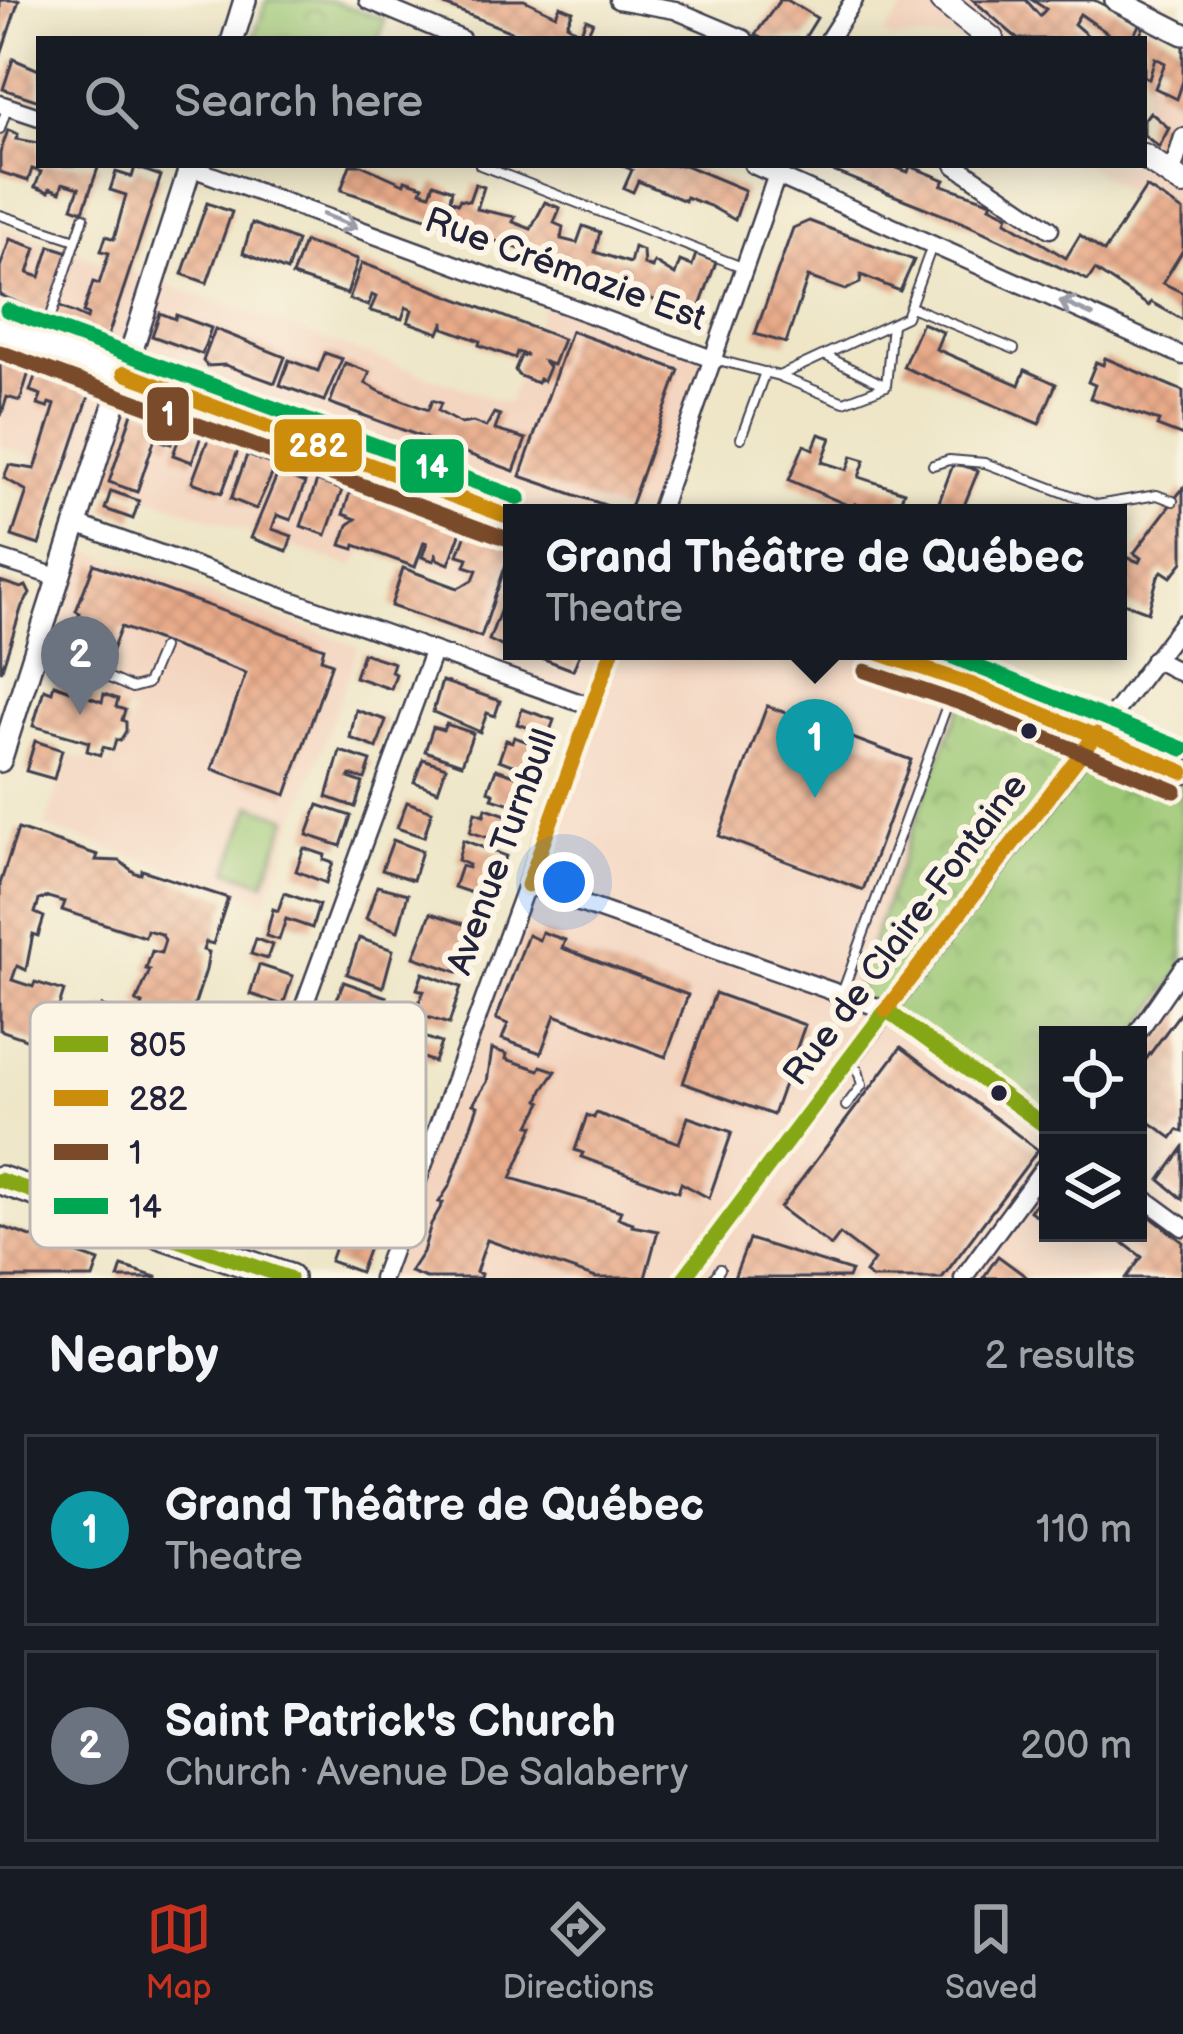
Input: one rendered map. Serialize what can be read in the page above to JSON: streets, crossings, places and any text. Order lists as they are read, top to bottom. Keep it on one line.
{"streets":{"street":["Rue Crémazie Est","Avenue Turnbull","Rue de Claire-Fontaine"]},"one_way":["Rue Crémazie Est"],"lines":["transit line 14","transit line 1","transit line 282","transit line 805"],"legend":["805","282","1","14"],"page":{"search":"Search here","popup":["Grand Théâtre de Québec","Theatre"],"pins":["2","1"],"heading":["Nearby","2 results"],"list":[{"mark":"1","name":"Grand Théâtre de Québec","note":"Theatre","value":"110 m"},{"mark":"2","name":"Saint Patrick's Church","note":"Church · Avenue De Salaberry","value":"200 m"}],"nav":["Map","Directions","Saved"]}}
